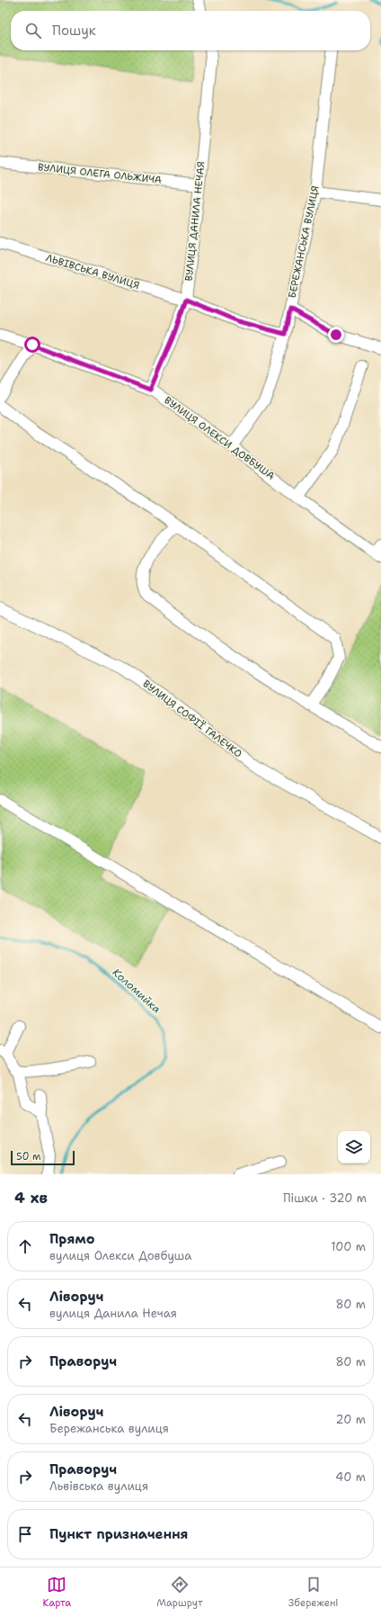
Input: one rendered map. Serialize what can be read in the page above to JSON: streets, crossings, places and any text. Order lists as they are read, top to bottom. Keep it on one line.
{"streets":{"street":["ВУЛИЦЯ ОЛЕГА ОЛЬЖИЧА","ВУЛИЦЯ ДАНИЛА НЕЧАЯ","БЕРЕЖАНСЬКА ВУЛИЦЯ","ЛЬВІВСЬКА ВУЛИЦЯ","ВУЛИЦЯ ОЛЕКСИ ДОВБУША","ВУЛИЦЯ СОФІЇ ГАЛЕЧКО"]},"crossings":[["ВУЛИЦЯ ОЛЕГА ОЛЬЖИЧА","ВУЛИЦЯ ДАНИЛА НЕЧАЯ"],["ВУЛИЦЯ ДАНИЛА НЕЧАЯ","ЛЬВІВСЬКА ВУЛИЦЯ"],["ВУЛИЦЯ ДАНИЛА НЕЧАЯ","ВУЛИЦЯ ОЛЕКСИ ДОВБУША"],["БЕРЕЖАНСЬКА ВУЛИЦЯ","ЛЬВІВСЬКА ВУЛИЦЯ"],["БЕРЕЖАНСЬКА ВУЛИЦЯ","ВУЛИЦЯ ОЛЕКСИ ДОВБУША"]],"water":["Коломийка"],"scale_bar":"50 m","page":{"search":"Пошук","scale":"50 m","heading":["4 хв","Пішки · 320 m"],"list":[["Прямо","вулиця Олекси Довбуша","100 m"],["Ліворуч","вулиця Данила Нечая","80 m"],["Праворуч","80 m"],["Ліворуч","Бережанська вулиця","20 m"],["Праворуч","Львівська вулиця","40 m"],"Пункт призначення"],"nav":["Карта","Маршрут","Збережені"]}}
